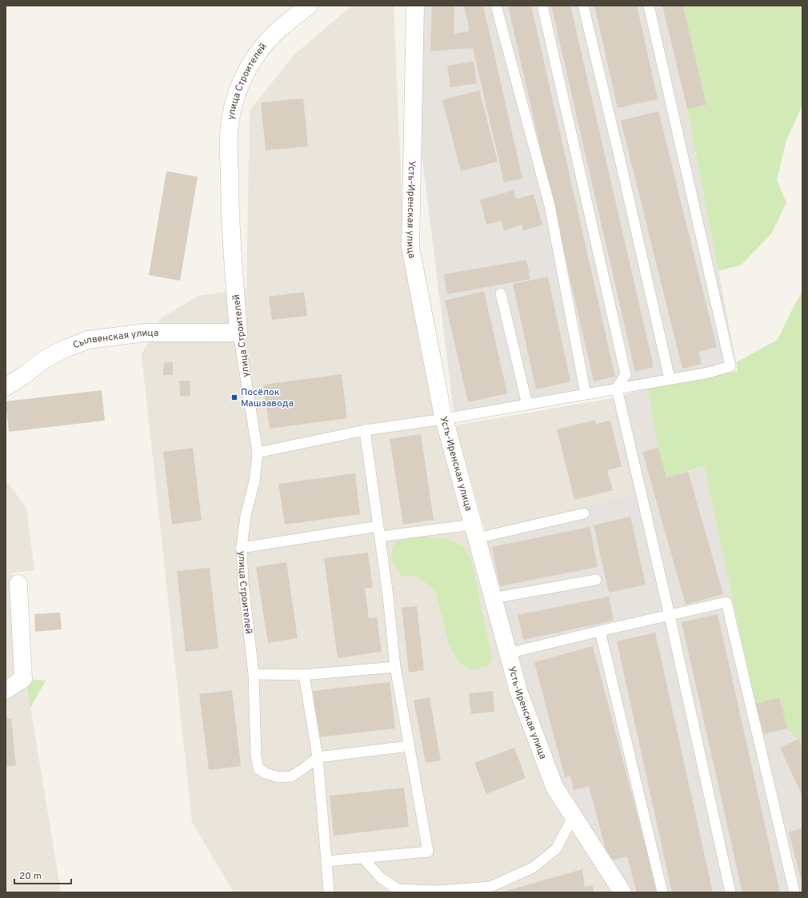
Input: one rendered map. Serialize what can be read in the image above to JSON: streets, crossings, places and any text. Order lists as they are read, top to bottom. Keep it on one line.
{"streets":{"street":["улица Строителей","Усть-Иренская улица","Сылвенская улица"]},"crossings":[["улица Строителей","Сылвенская улица"]],"places":{"transit":["Посёлок Машзавода"]},"scale_bar":"20 m"}
